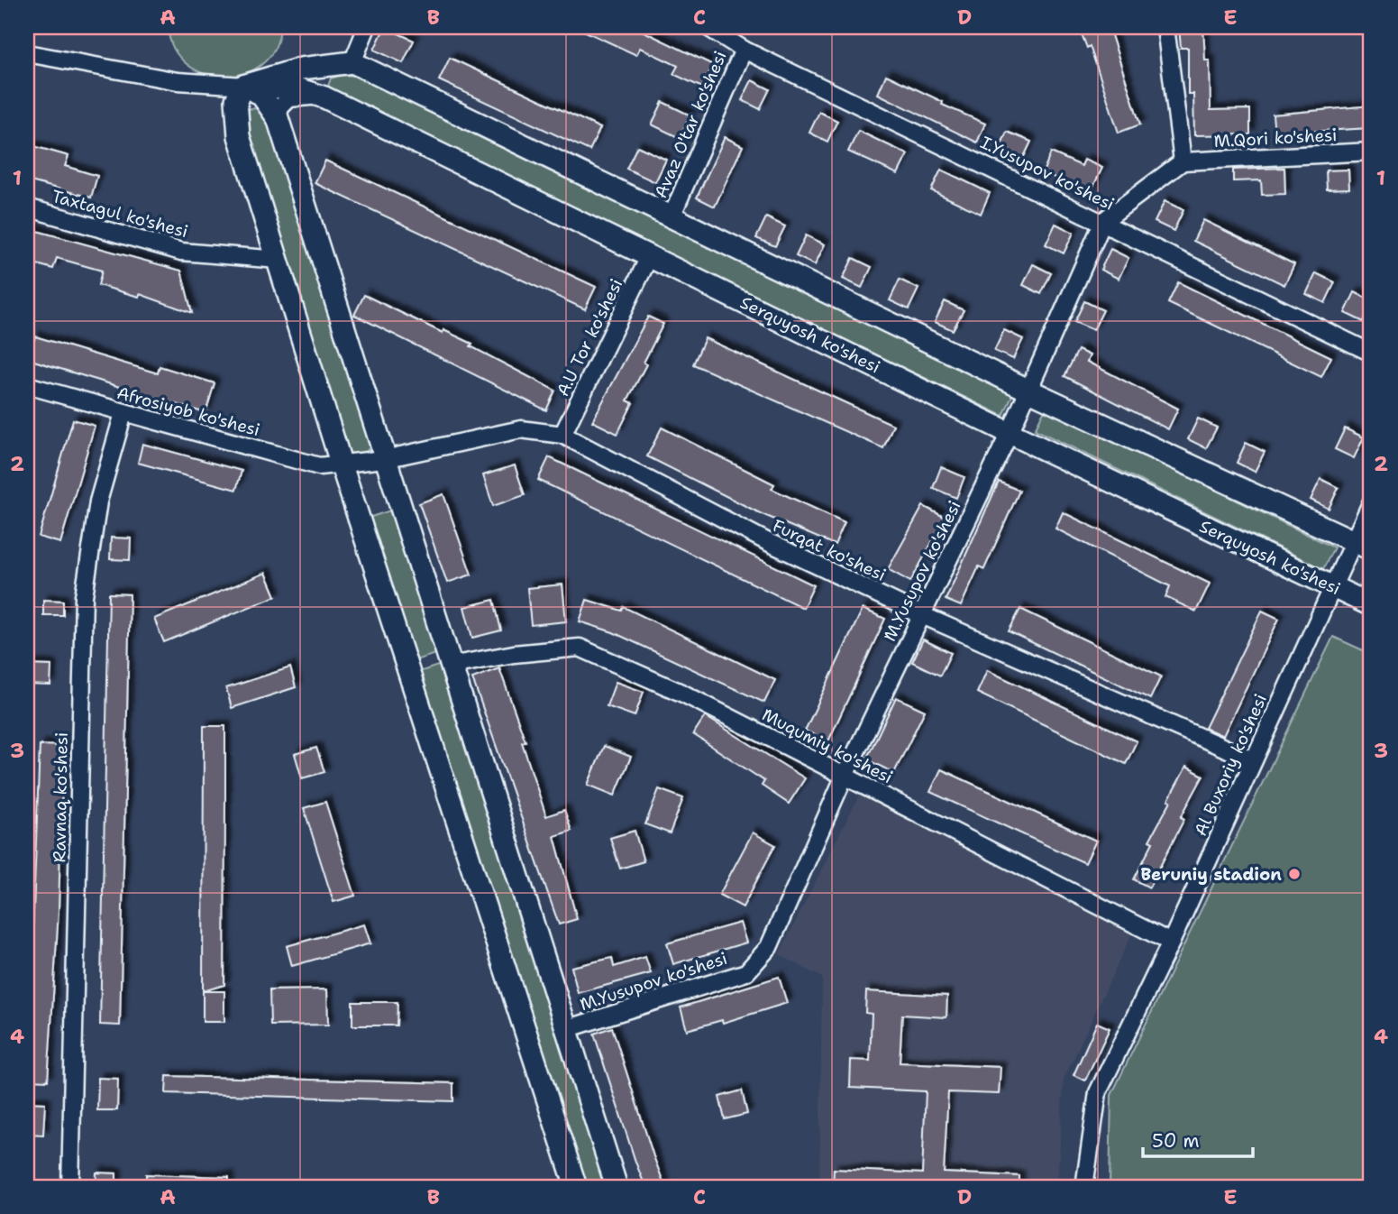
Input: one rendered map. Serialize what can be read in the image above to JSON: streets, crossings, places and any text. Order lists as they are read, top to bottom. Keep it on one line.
{"streets":{"street":["Avaz O'tar ko'shesi","M.Qori ko'shesi","I.Yusupov ko'shesi","Taxtagul ko'shesi","Serquyosh ko'shesi","A.U Tor ko'shesi","Afrosiyob ko'shesi","Furqat ko'shesi","M.Yusupov ko'shesi","Muqumiy ko'shesi","Al Buxoriy ko'shesi","Ravnaq ko'shesi"]},"crossings":[["Avaz O'tar ko'shesi","I.Yusupov ko'shesi"],["M.Qori ko'shesi","M.Yusupov ko'shesi"],["I.Yusupov ko'shesi","M.Yusupov ko'shesi"],["Serquyosh ko'shesi","A.U Tor ko'shesi"],["Serquyosh ko'shesi","M.Yusupov ko'shesi"],["Serquyosh ko'shesi","Al Buxoriy ko'shesi"],["A.U Tor ko'shesi","Furqat ko'shesi"],["Afrosiyob ko'shesi","Furqat ko'shesi"],["Afrosiyob ko'shesi","Ravnaq ko'shesi"],["Furqat ko'shesi","M.Yusupov ko'shesi"],["Furqat ko'shesi","Al Buxoriy ko'shesi"],["M.Yusupov ko'shesi","Muqumiy ko'shesi"],["Muqumiy ko'shesi","Al Buxoriy ko'shesi"]],"places":["Beruniy stadion"],"scale_bar":"50 m","grid":{"columns":["A","B","C","D","E"],"rows":["1","2","3","4"]}}
